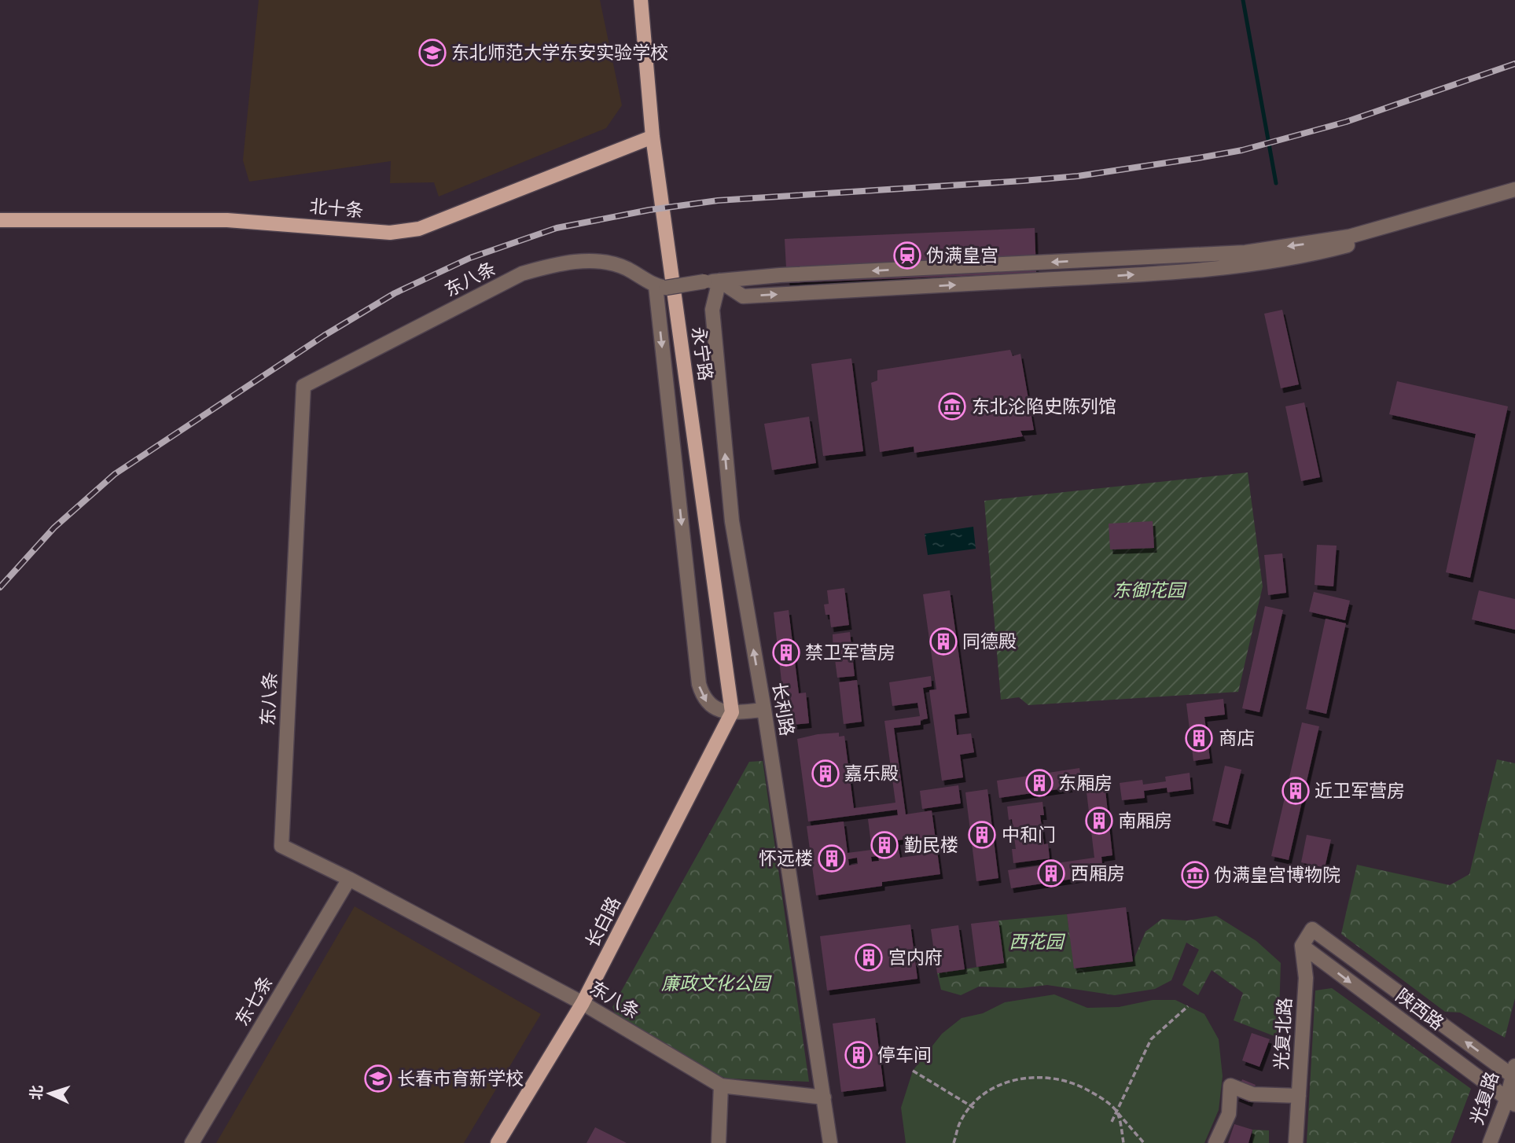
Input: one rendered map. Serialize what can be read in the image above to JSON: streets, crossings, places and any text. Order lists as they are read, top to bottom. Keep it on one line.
{"streets":{"main road":["北十条","永宁路","长白路"],"street":["东八条","长利路","东七条","陕西路","光复北路","光复路"]},"crossings":[["北十条","永宁路"],["东八条","长利路"],["东八条","长白路"],["东八条","东七条"],["永宁路","长白路"],["陕西路","光复北路"],["陕西路","光复路"]],"parks":["东御花园","西花园","廉政文化公园"],"places":{"school or university":["东北师范大学东安实验学校","长春市育新学校"],"station":["伪满皇宫"],"museum":["东北沦陷史陈列馆","伪满皇宫博物院"],"building":["同德殿","禁卫军营房","商店","嘉乐殿","东厢房","近卫军营房","南厢房","中和门","勤民楼","怀远楼","西厢房","宫内府","停车间"]},"north":"left"}
